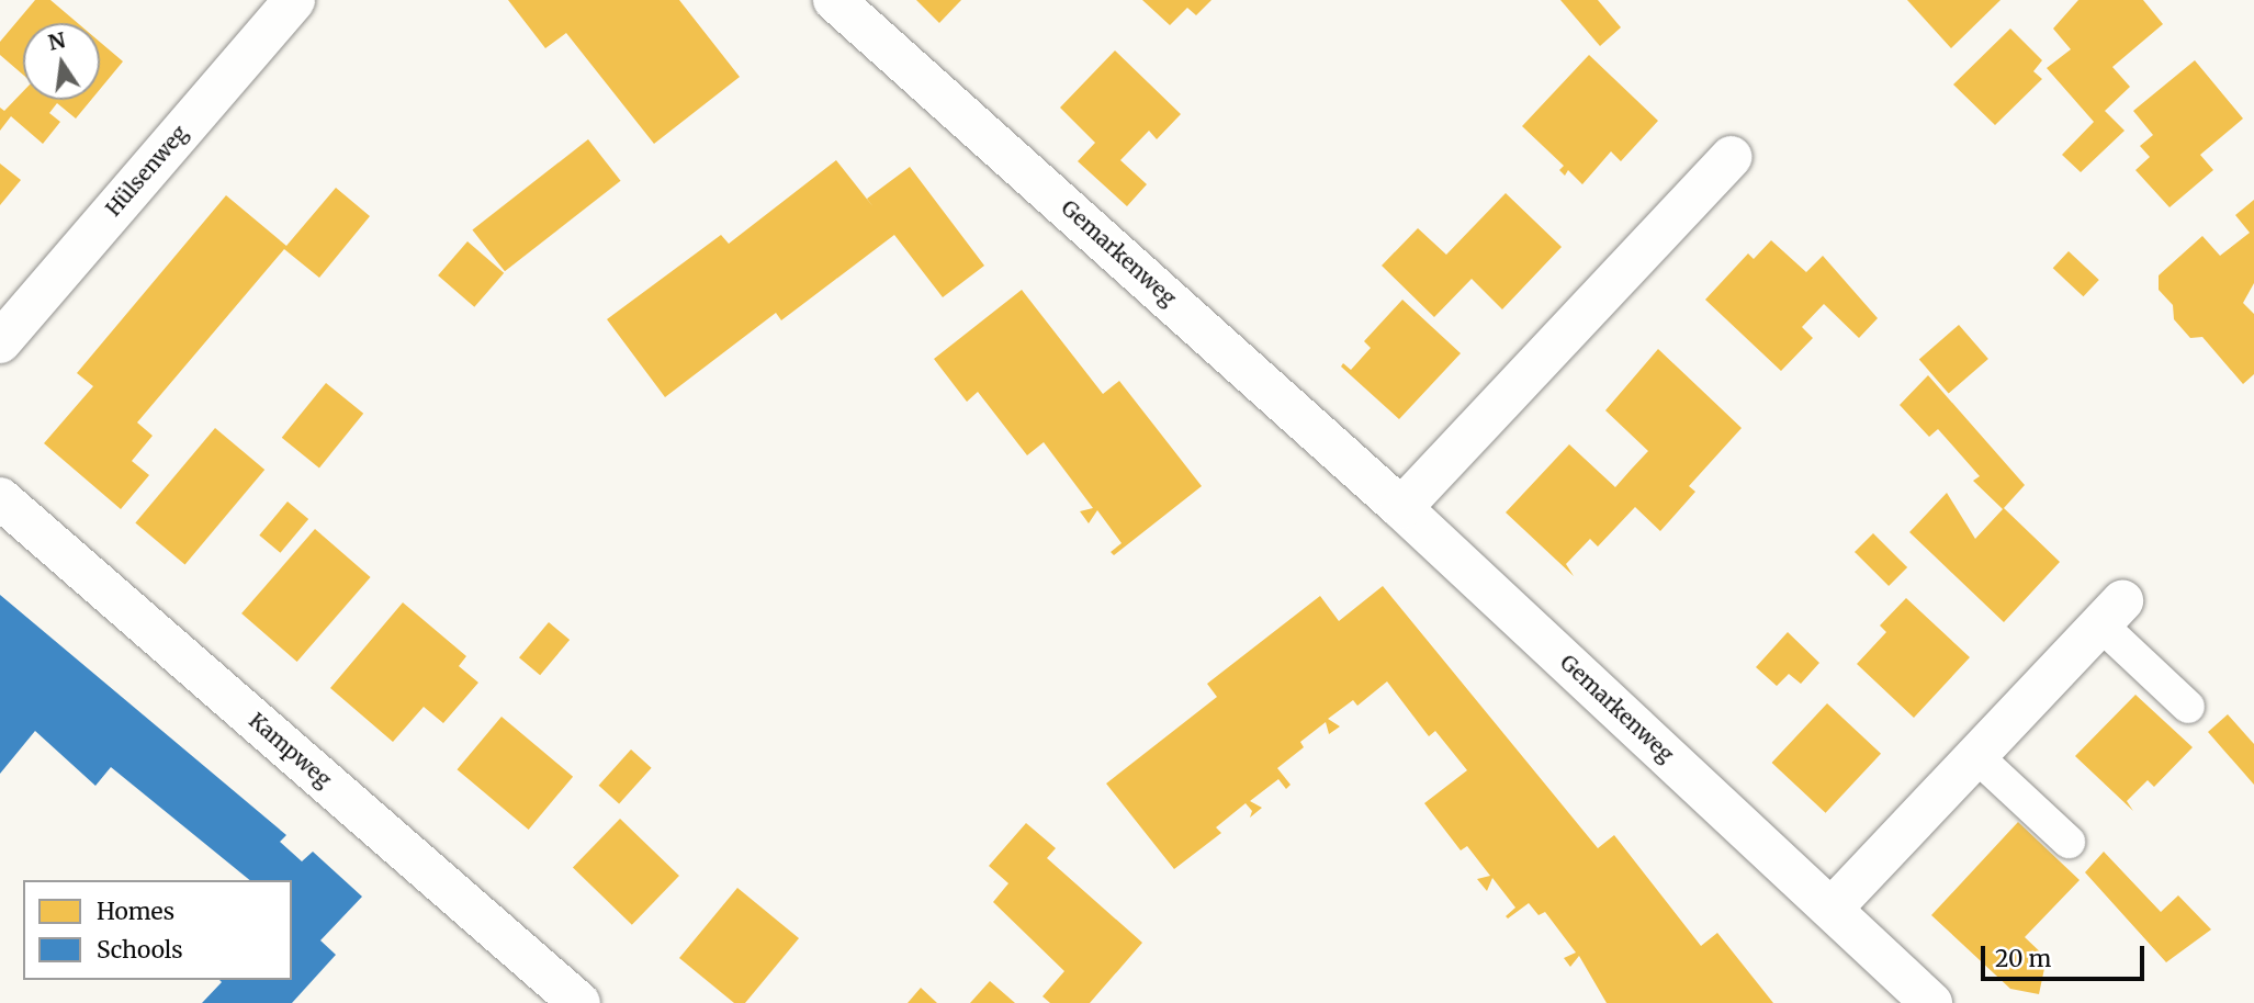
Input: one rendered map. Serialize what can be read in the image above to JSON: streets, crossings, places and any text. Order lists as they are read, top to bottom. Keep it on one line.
{"streets":{"street":["Hülsenweg","Gemarkenweg","Kampweg"]},"legend":["Homes","Schools"],"scale_bar":"20 m","north":"top"}
